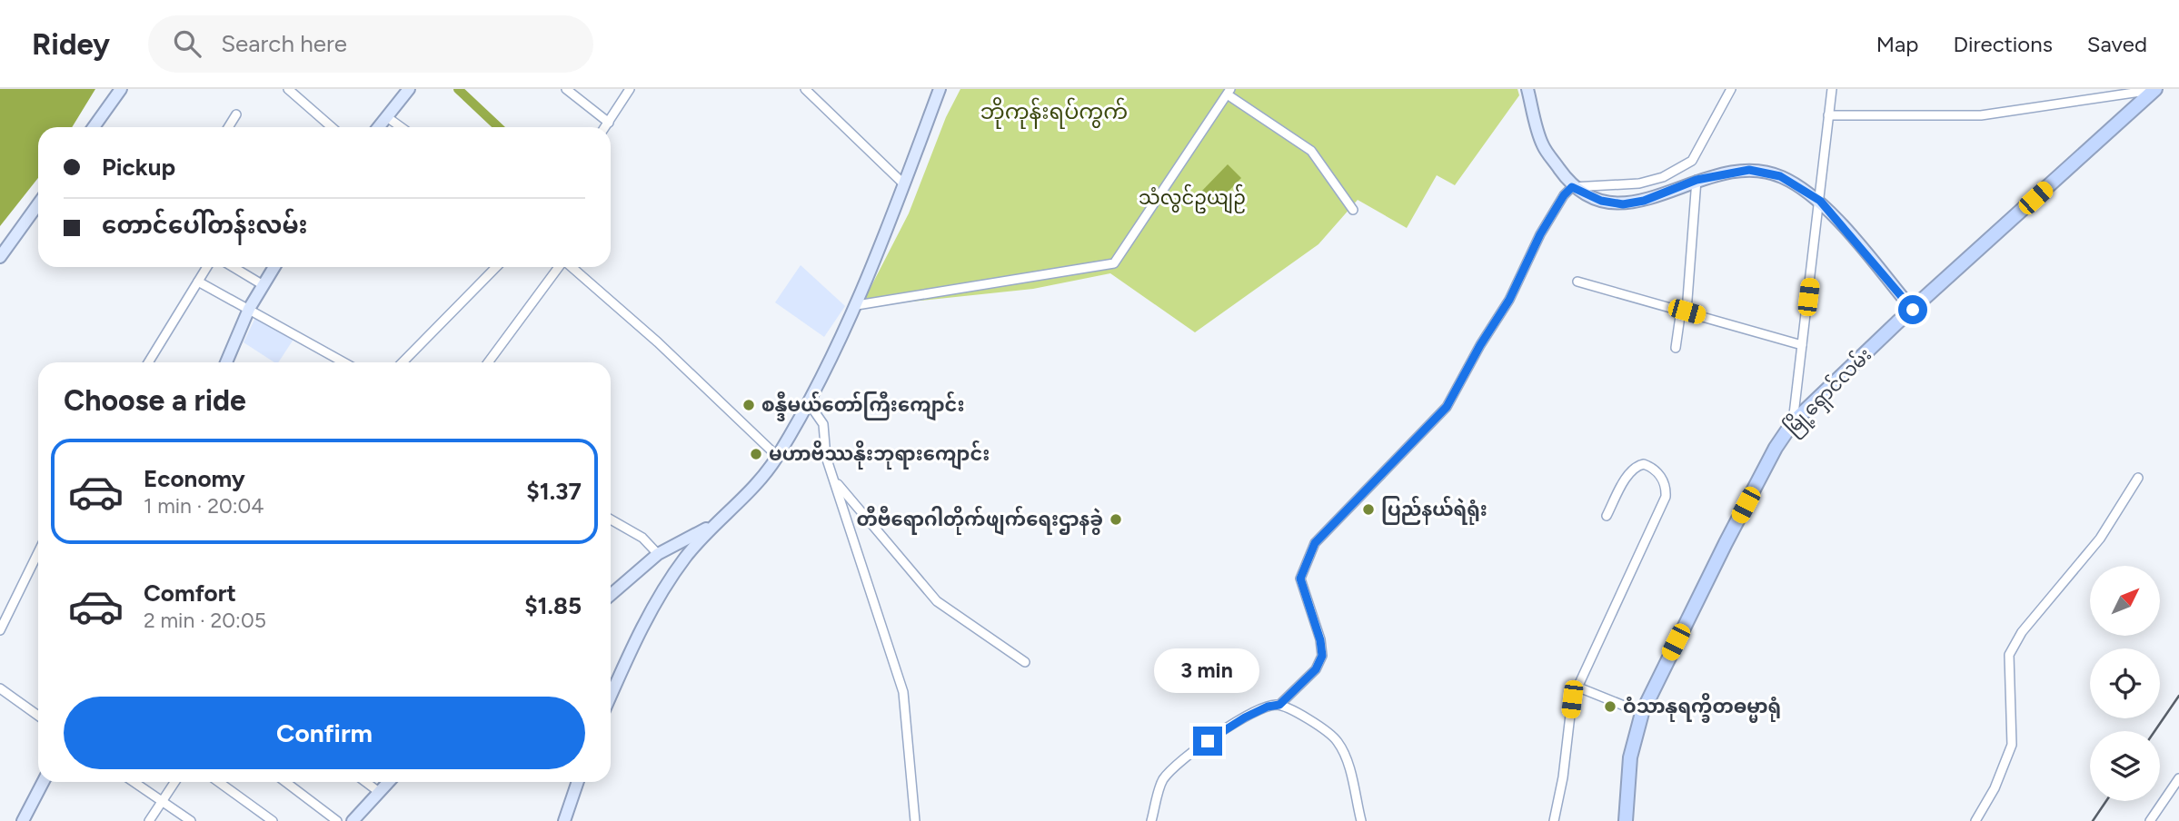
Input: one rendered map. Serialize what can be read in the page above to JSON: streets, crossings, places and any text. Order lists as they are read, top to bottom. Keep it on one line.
{"streets":{"highway":["မြို့ရှောင်လမ်း"]},"districts":["ဘိုကုန်းရပ်ကွက်"],"parks":["သံလွင်ဥယျဉ်"],"places":["စန္ဒီမယ်တော်ကြီးကျောင်း","မဟာဗိဿနိုးဘုရားကျောင်း","ပြည်နယ်ရဲရုံး","တီဗီရောဂါတိုက်ဖျက်ရေးဌာနခွဲ","ဝံသာနုရက္ခိတဓမ္မာရုံ"],"north":"top right","page":{"header":"Ridey","search":"Search here","nav":["Map","Directions","Saved"],"banner":["Pickup","တောင်ပေါ်တန်းလမ်း"],"heading":"Choose a ride","list":[{"name":"Economy","note":"1 min · 20:04","value":"$1.37"},{"name":"Comfort","note":"2 min · 20:05","value":"$1.85"}],"bubble":"3 min","buttons":"Confirm"}}
